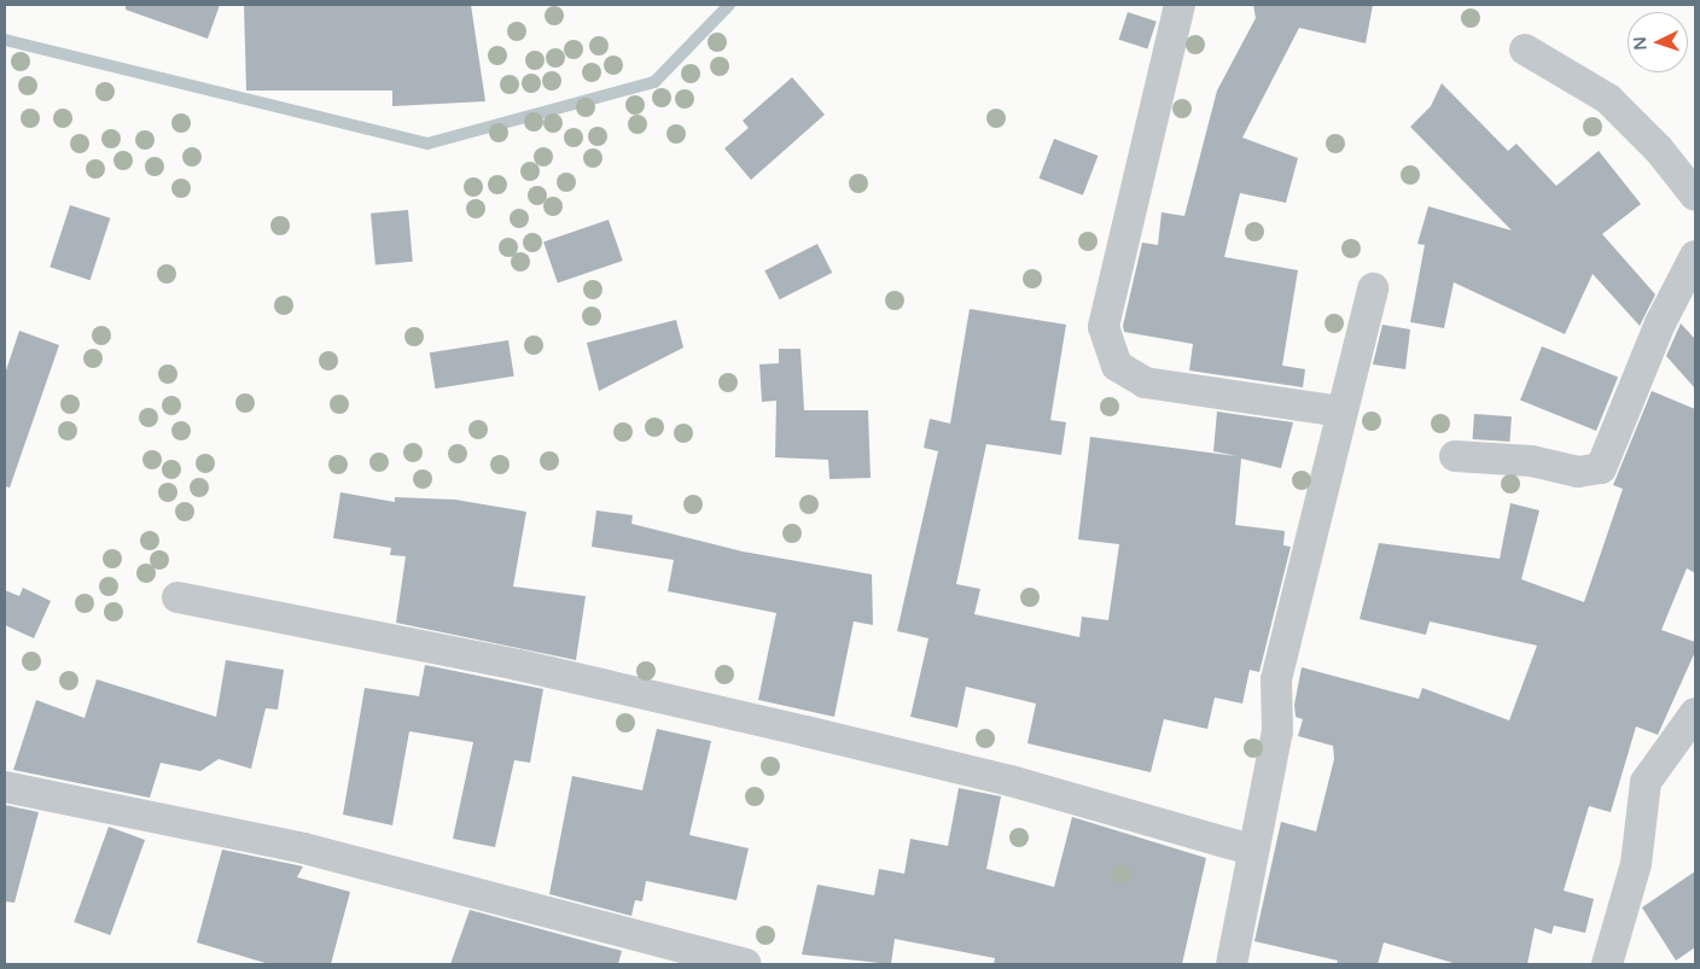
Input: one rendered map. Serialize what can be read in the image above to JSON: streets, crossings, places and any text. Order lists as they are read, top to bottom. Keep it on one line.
{"north":"left"}
